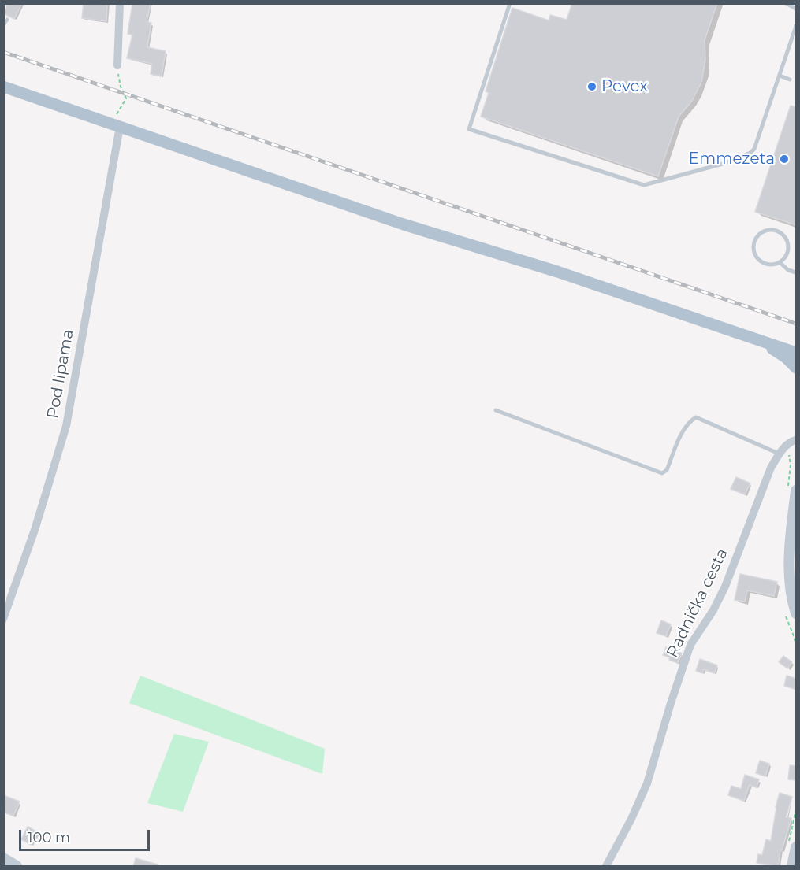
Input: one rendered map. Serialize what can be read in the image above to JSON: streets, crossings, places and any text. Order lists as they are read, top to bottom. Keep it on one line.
{"streets":{"street":["Pod lipama","Radnička cesta"]},"places":["Pevex","Emmezeta"],"scale_bar":"100 m"}
